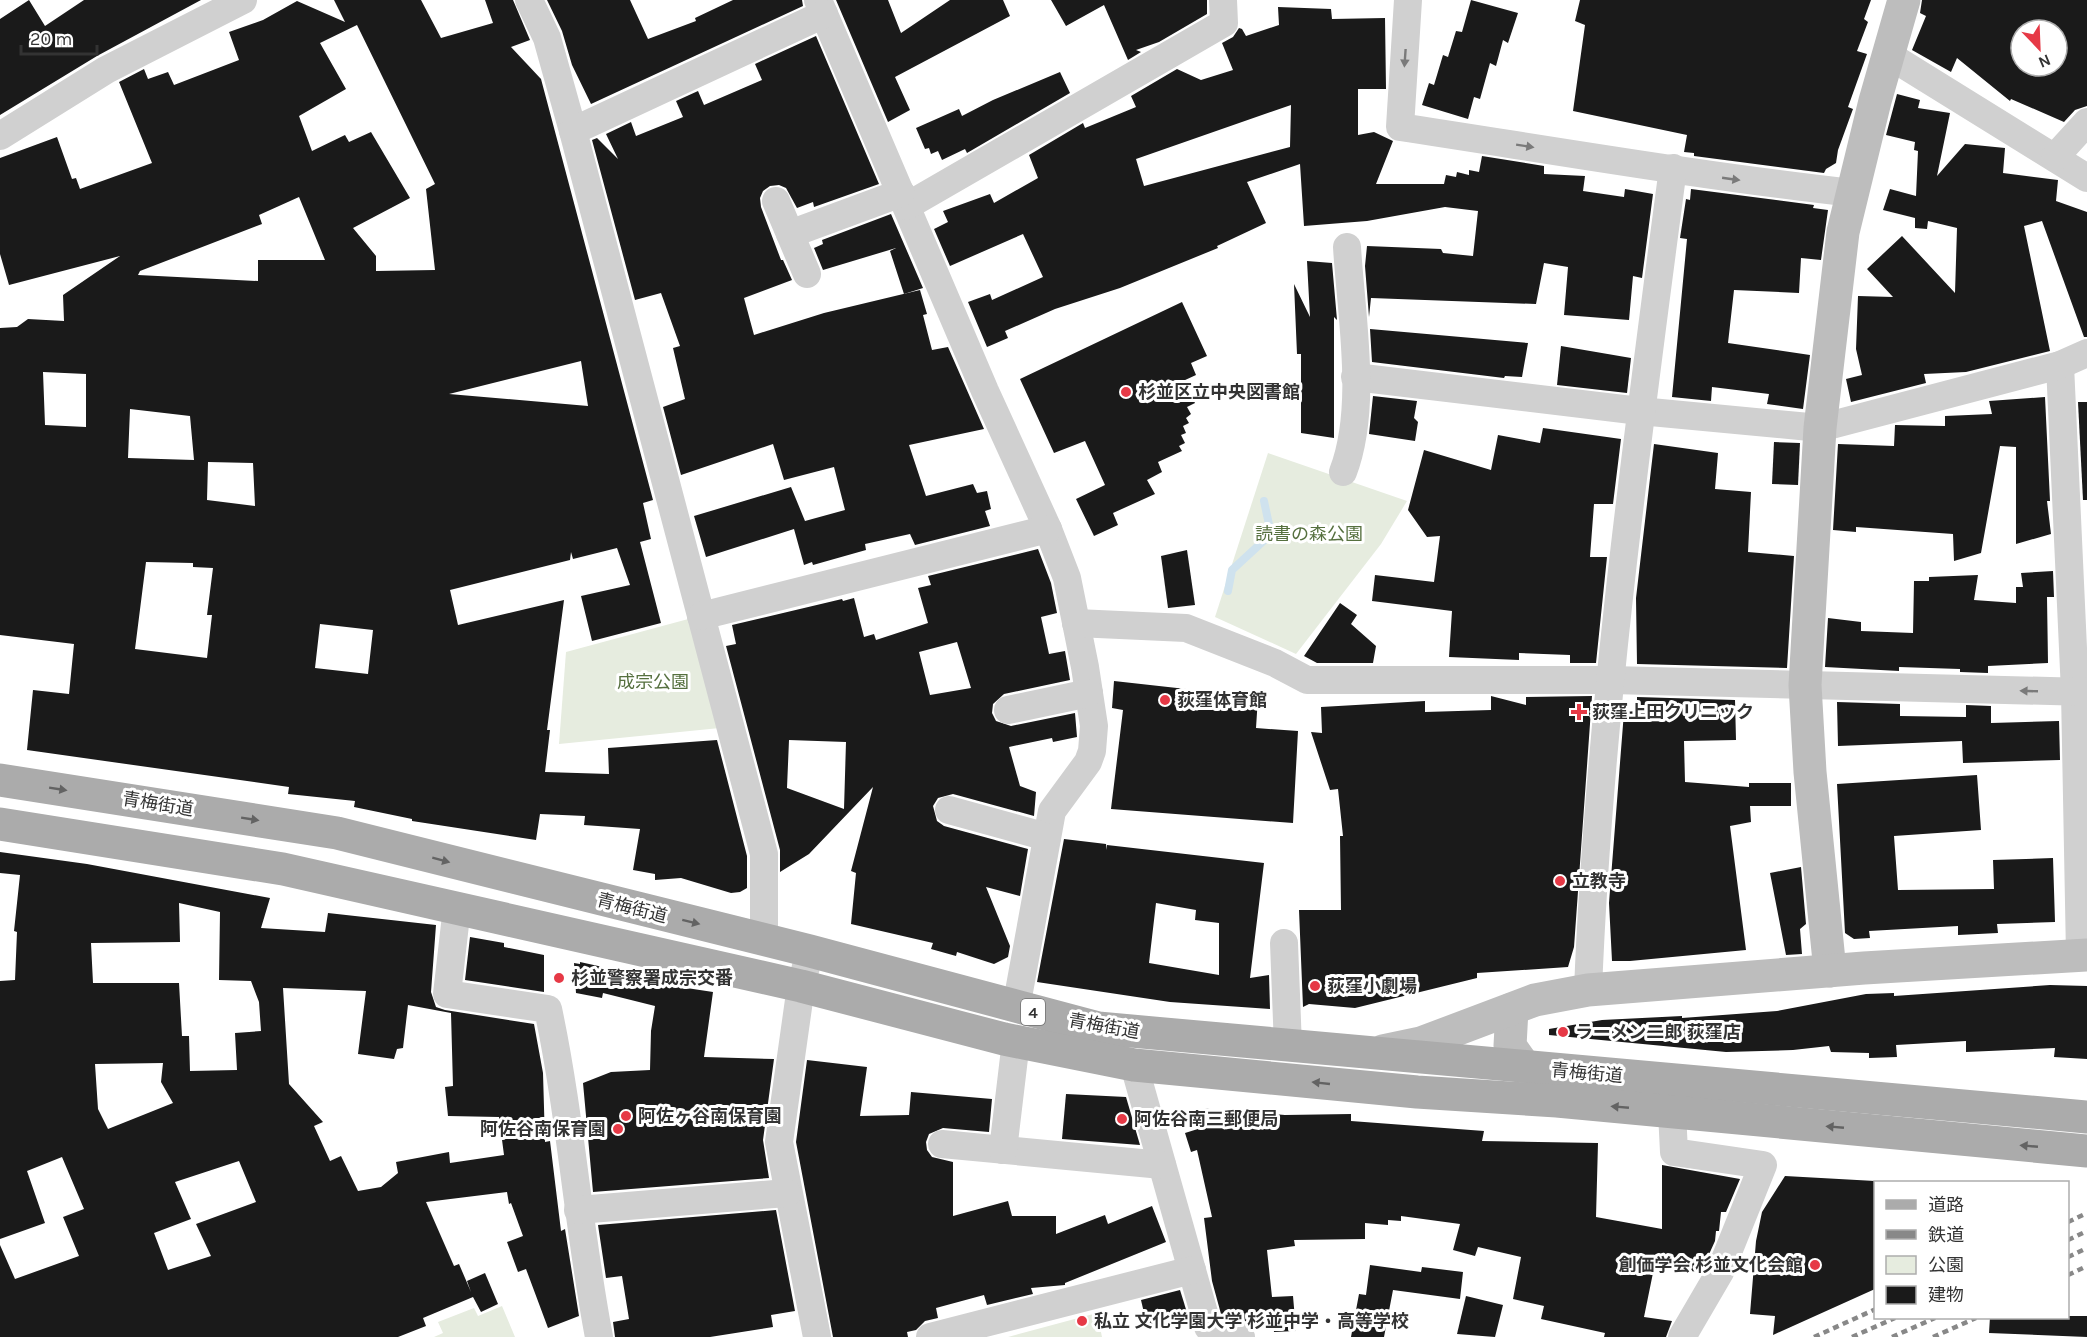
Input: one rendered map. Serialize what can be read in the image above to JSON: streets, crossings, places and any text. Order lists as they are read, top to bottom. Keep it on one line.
{"streets":{"main road":["青梅街道","4"]},"parks":["読書の森公園","成宗公園"],"places":{"other":["杉並区立中央図書館","荻窪体育館","立教寺","杉並警察署成宗交番","荻窪小劇場","ラーメン二郎 荻窪店","阿佐ヶ谷南保育園","阿佐谷南三郵便局","阿佐谷南保育園","創価学会 杉並文化会館","私立 文化学園大学 杉並中学・高等学校"],"health":["荻窪上田クリニック"]},"legend":["道路","鉄道","公園","建物"],"scale_bar":"20 m","north":"bottom right"}
